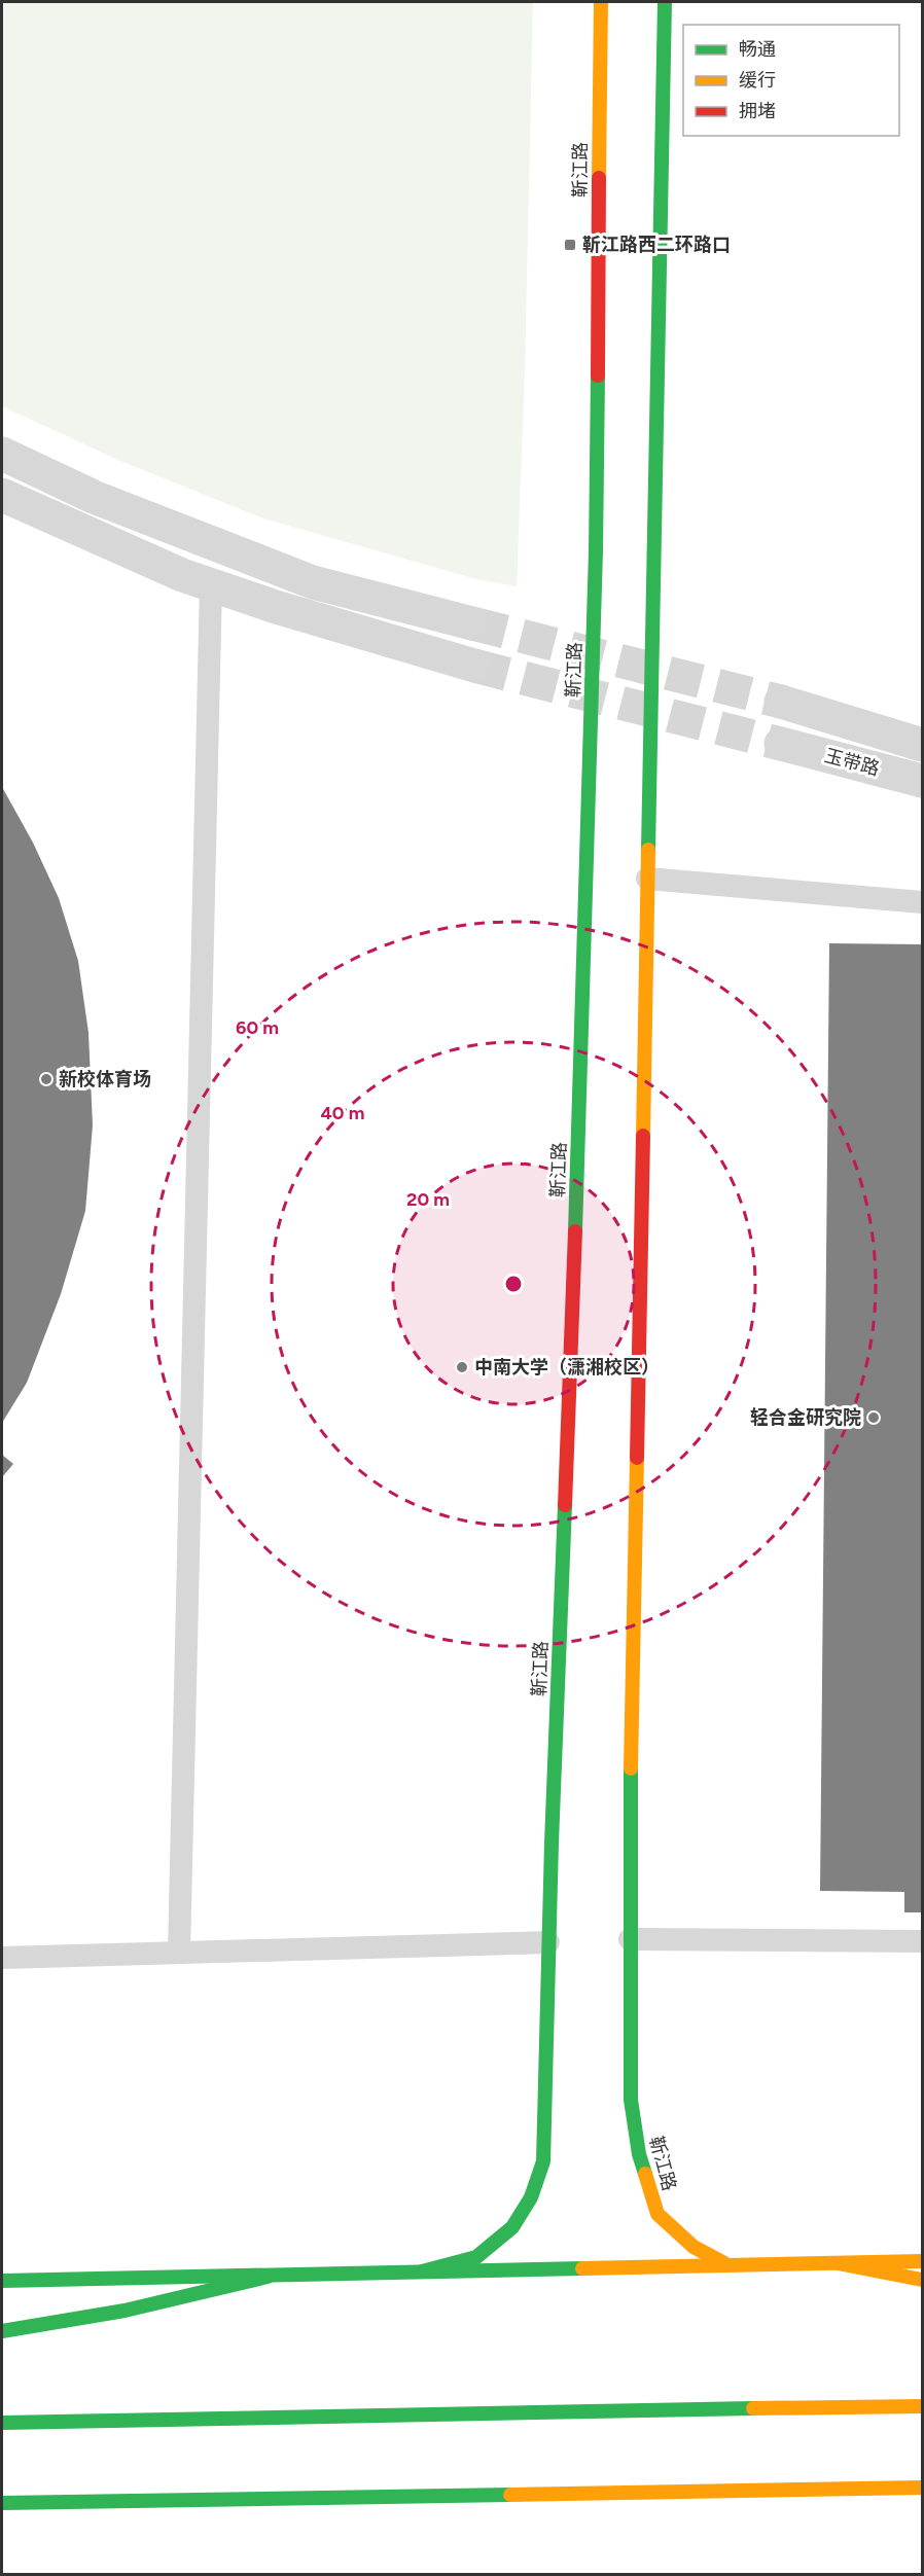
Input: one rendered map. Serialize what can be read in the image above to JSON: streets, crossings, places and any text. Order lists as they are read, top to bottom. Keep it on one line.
{"streets":{"main road":["靳江路"],"street":["玉带路"]},"places":{"transit":["靳江路西二环路口"],"other":["新校体育场","中南大学（潇湘校区）","轻合金研究院"]},"legend":["畅通","缓行","拥堵"],"rings":["60 m","40 m","20 m"]}
